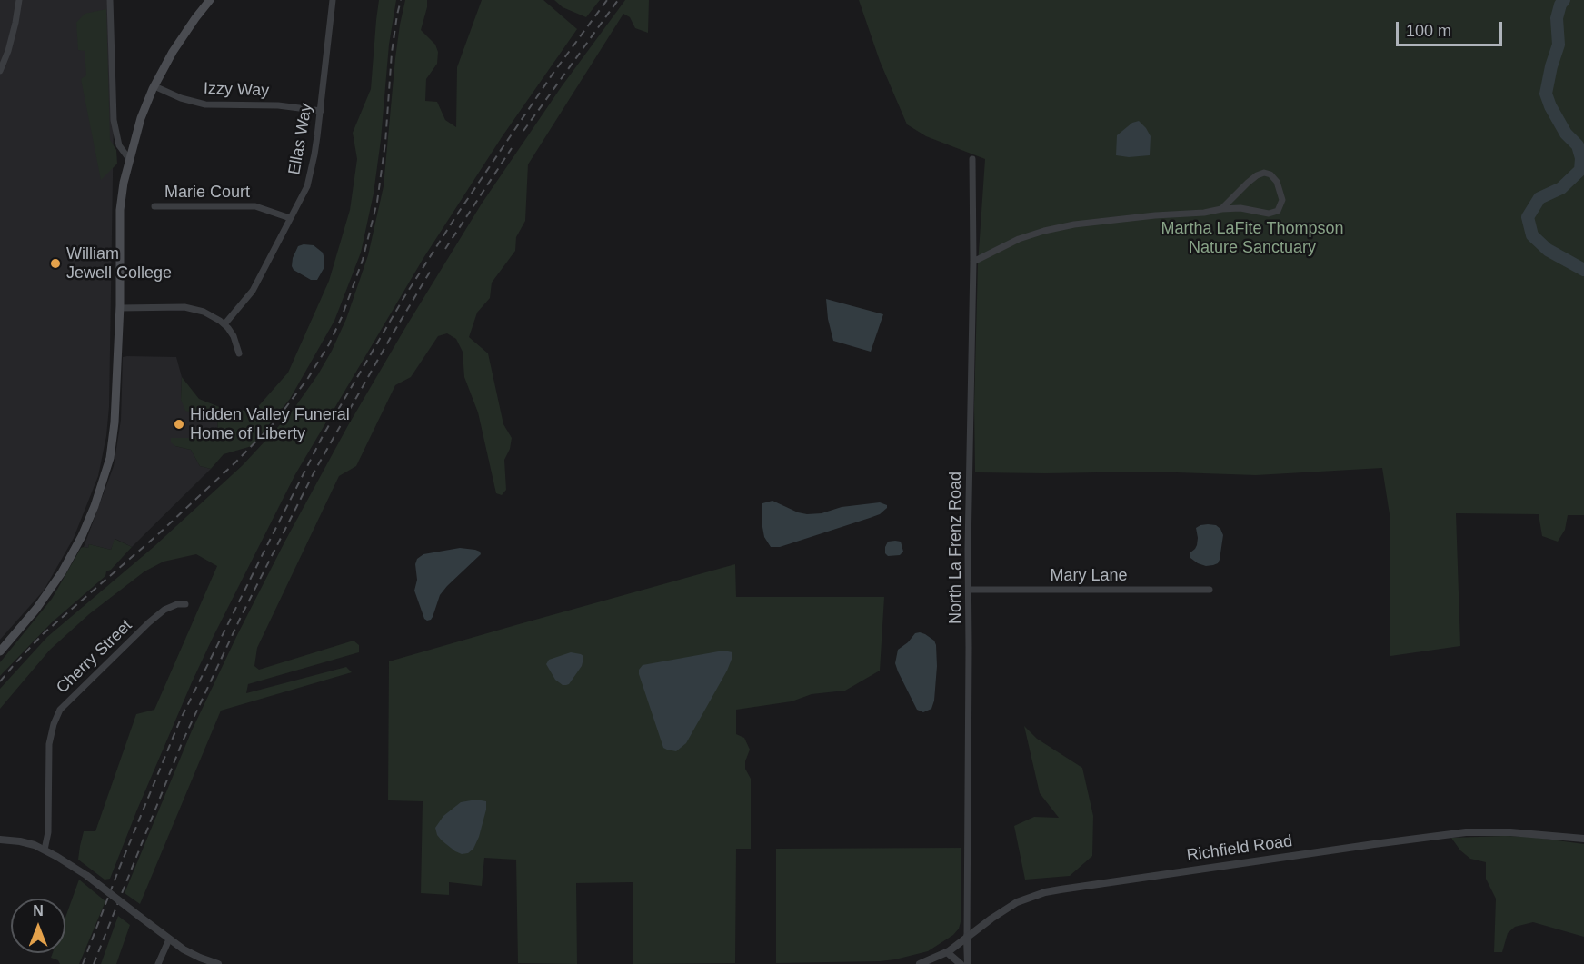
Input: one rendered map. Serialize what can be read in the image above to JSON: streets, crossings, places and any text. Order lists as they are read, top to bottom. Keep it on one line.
{"streets":{"street":["Izzy Way","Ellas Way","Marie Court","North La Frenz Road","Mary Lane","Cherry Street","Richfield Road"]},"crossings":[["Izzy Way","Ellas Way"],["Ellas Way","Marie Court"],["North La Frenz Road","Mary Lane"],["North La Frenz Road","Richfield Road"]],"parks":["Martha LaFite Thompson Nature Sanctuary"],"places":["William Jewell College","Hidden Valley Funeral Home of Liberty"],"scale_bar":"100 m","north":"top"}
